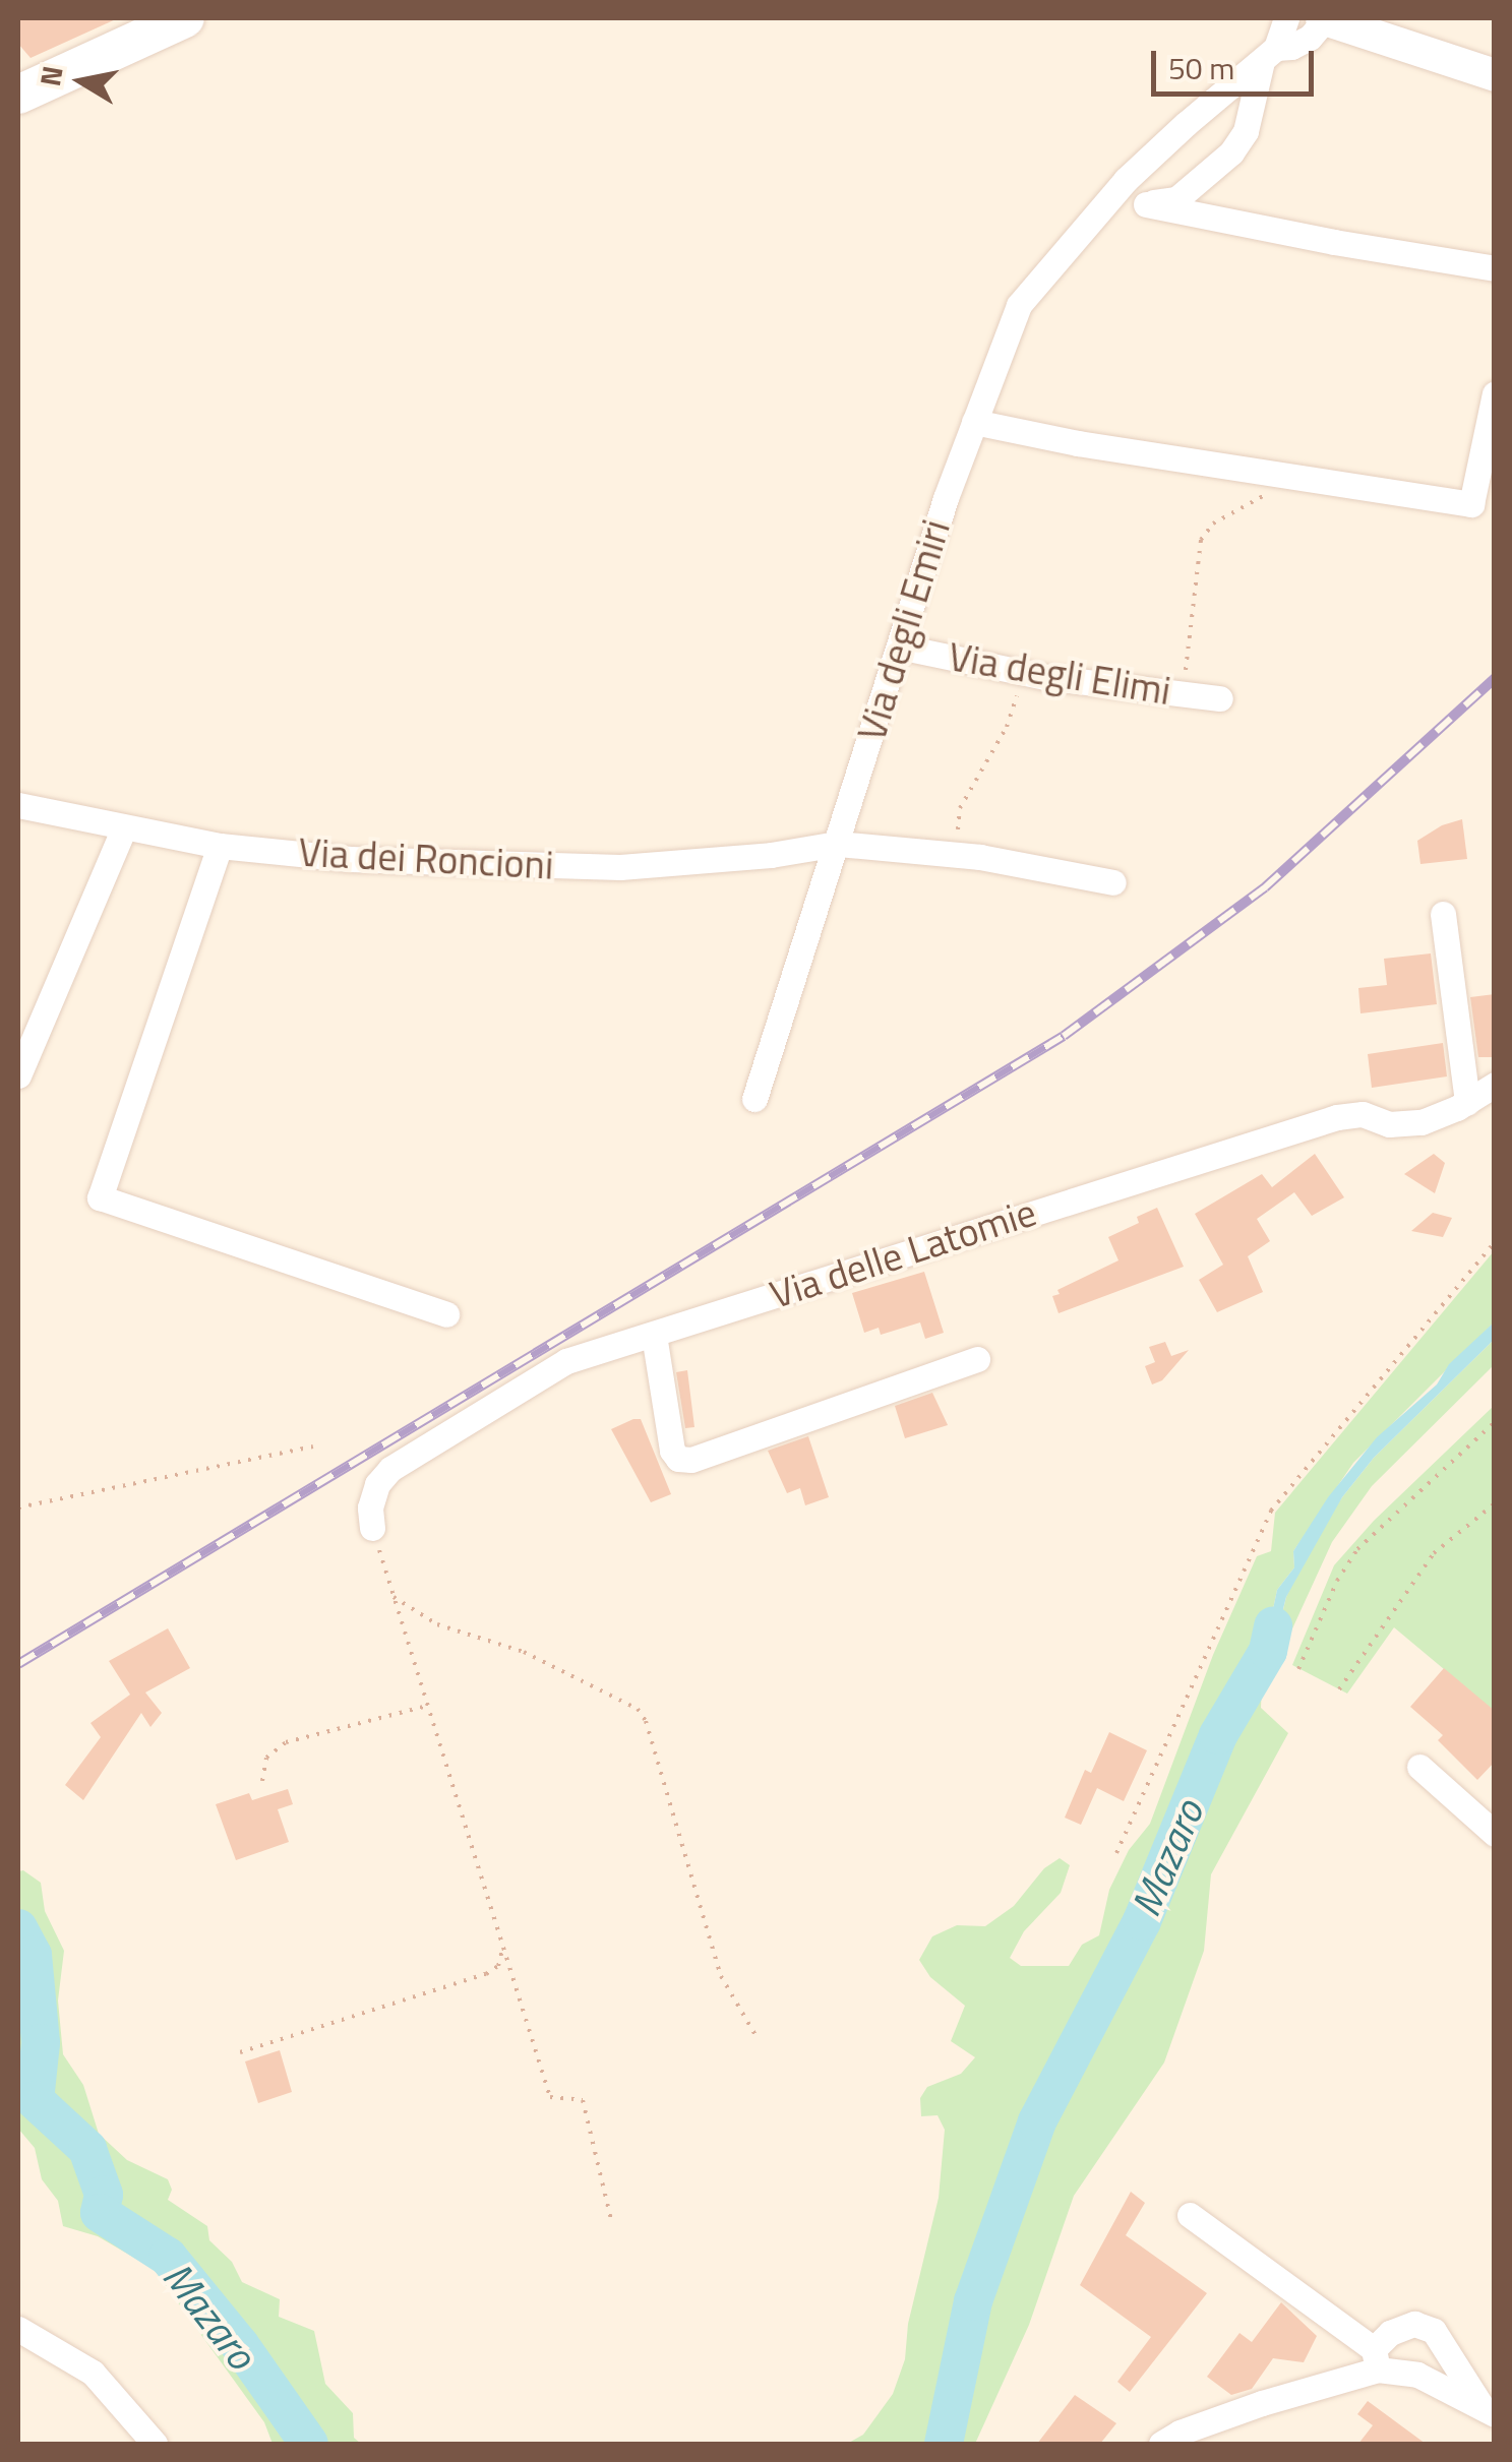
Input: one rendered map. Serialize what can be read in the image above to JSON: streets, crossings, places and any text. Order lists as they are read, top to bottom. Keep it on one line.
{"streets":{"street":["Via degli Emiri","Via degli Elimi","Via dei Roncioni","Via delle Latomie"]},"crossings":[["Via degli Emiri","Via degli Elimi"],["Via degli Emiri","Via dei Roncioni"]],"water":["Mazaro"],"scale_bar":"50 m","north":"left"}
